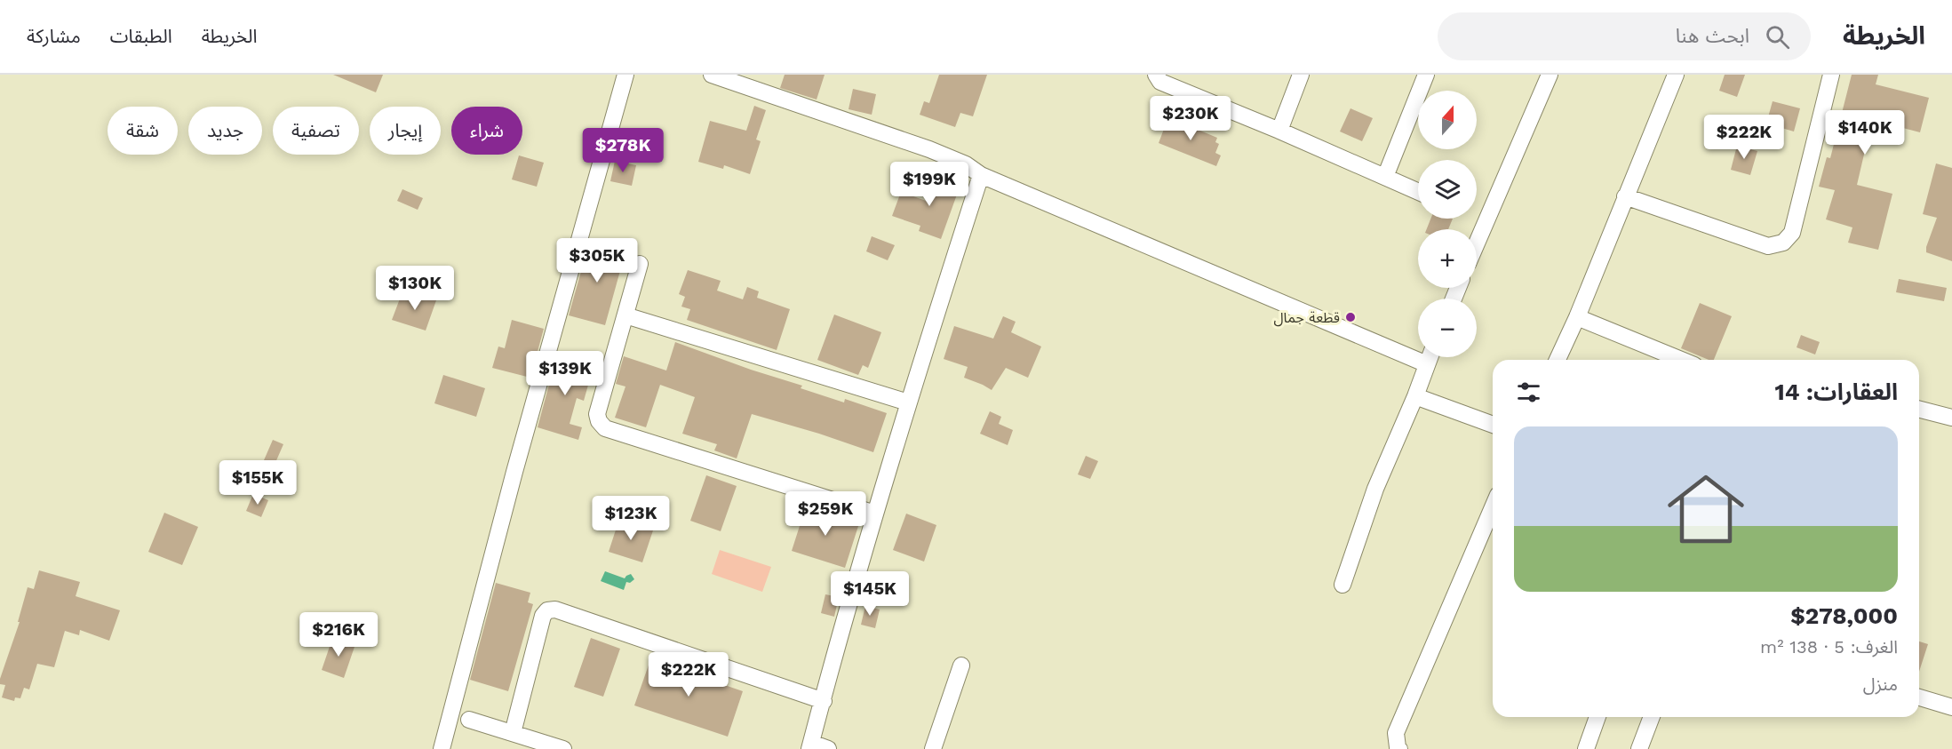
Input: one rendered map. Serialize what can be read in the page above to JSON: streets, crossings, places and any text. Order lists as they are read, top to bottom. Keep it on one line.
{"places":["قطعة جمال"],"north":"top","page":{"header":"الخريطة","search":"ابحث هنا","nav":["الخريطة","الطبقات","مشاركة"],"map_buttons":["+","−"],"price":["$230K","$140K","$222K","$278K","$199K","$305K","$130K","$139K","$155K","$259K","$123K","$145K","$216K","$222K"],"chip":["شراء","إيجار","تصفية","جديد","شقة"],"heading":"العقارات: 14","list":[{"name":"$278,000","note":"الغرف: 5 · 138 m² · منزل"}]}}
